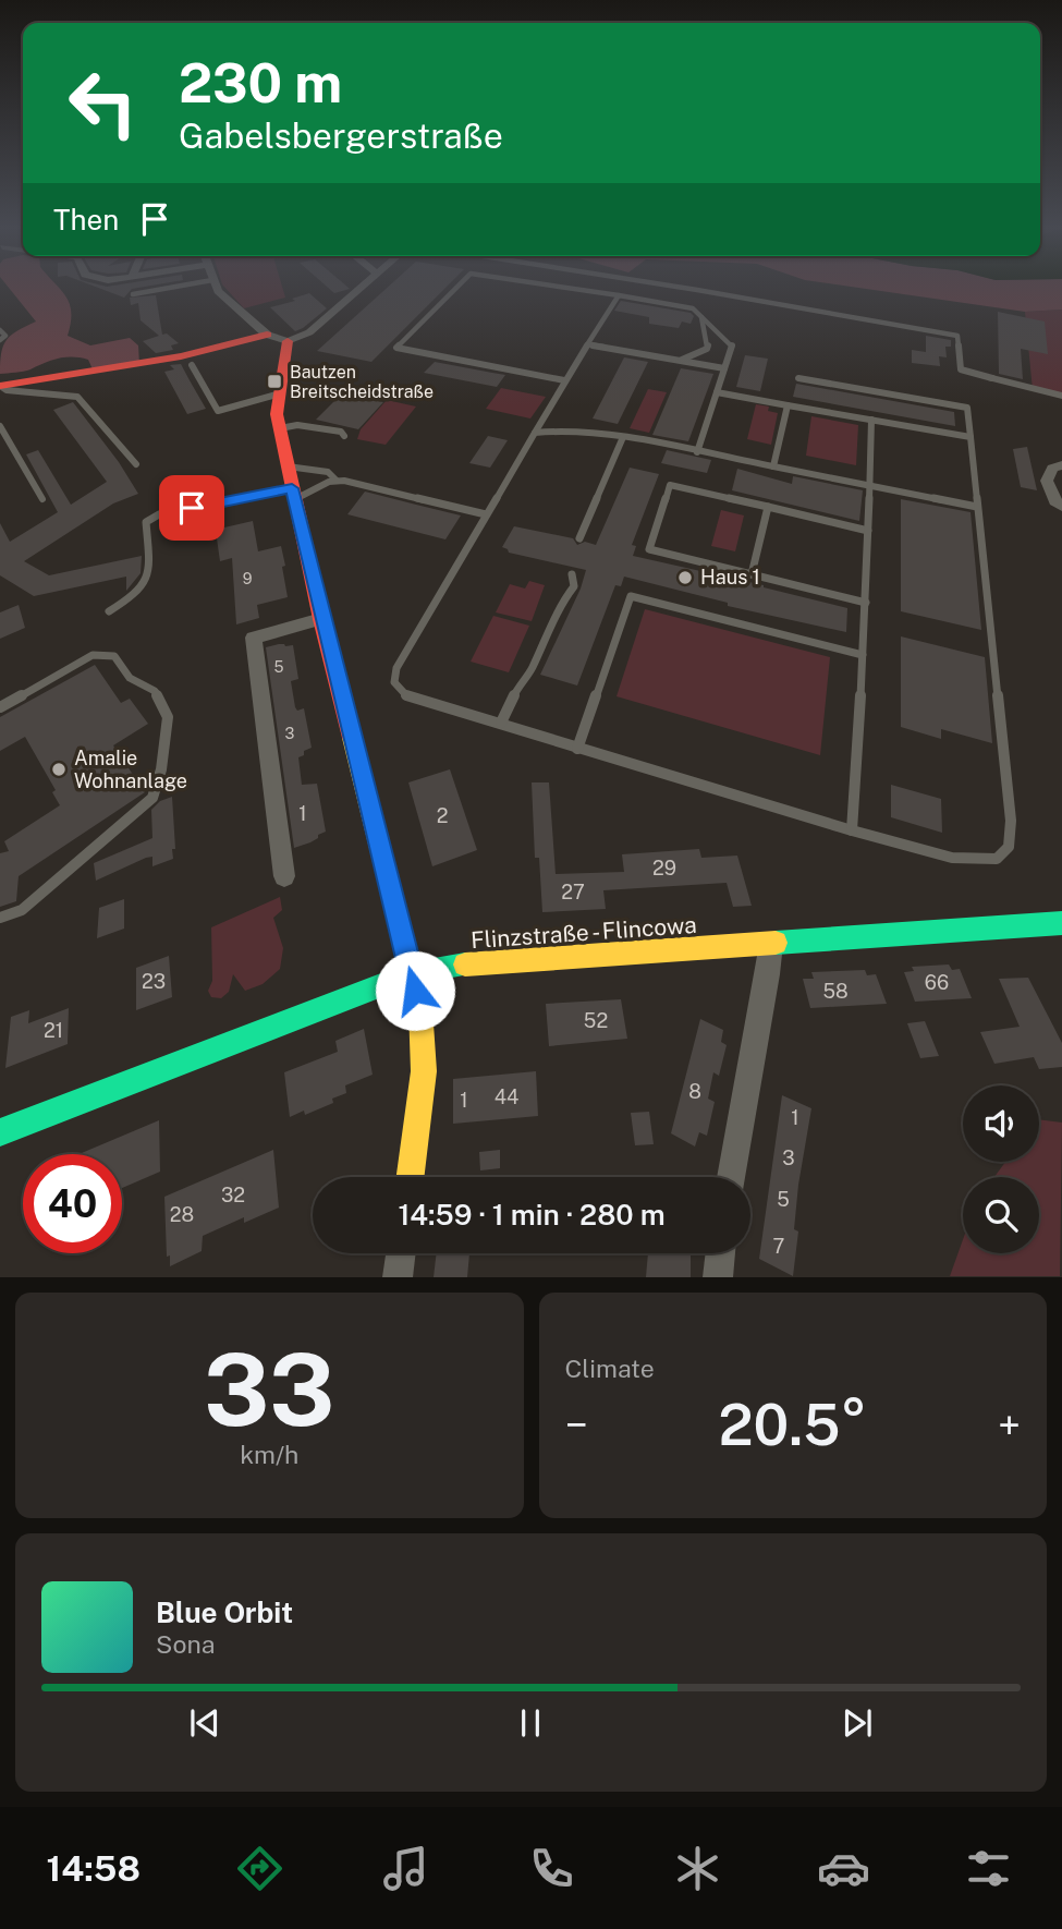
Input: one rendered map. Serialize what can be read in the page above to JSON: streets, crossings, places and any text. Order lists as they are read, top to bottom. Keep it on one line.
{"streets":{"street":["Flinzstraße - Flincowa"]},"places":{"transit":["Bautzen Breitscheidstraße"],"other":["Haus 1","Amalie Wohnanlage"]},"house_numbers":["9","5","3","1","2","29","27","23","66","58","52","21","8","44","1","1","3","32","5","28","7"],"page":{"turn":["230 m","Gabelsbergerstraße"],"then":"Then","limit":"40","trip":"14:59 · 1 min · 280 m","tile":[["33","km/h"],"Climate"],"heat":["−","20.5°","+"],"song":["Blue Orbit","Sona"],"tabs":"14:58"}}
